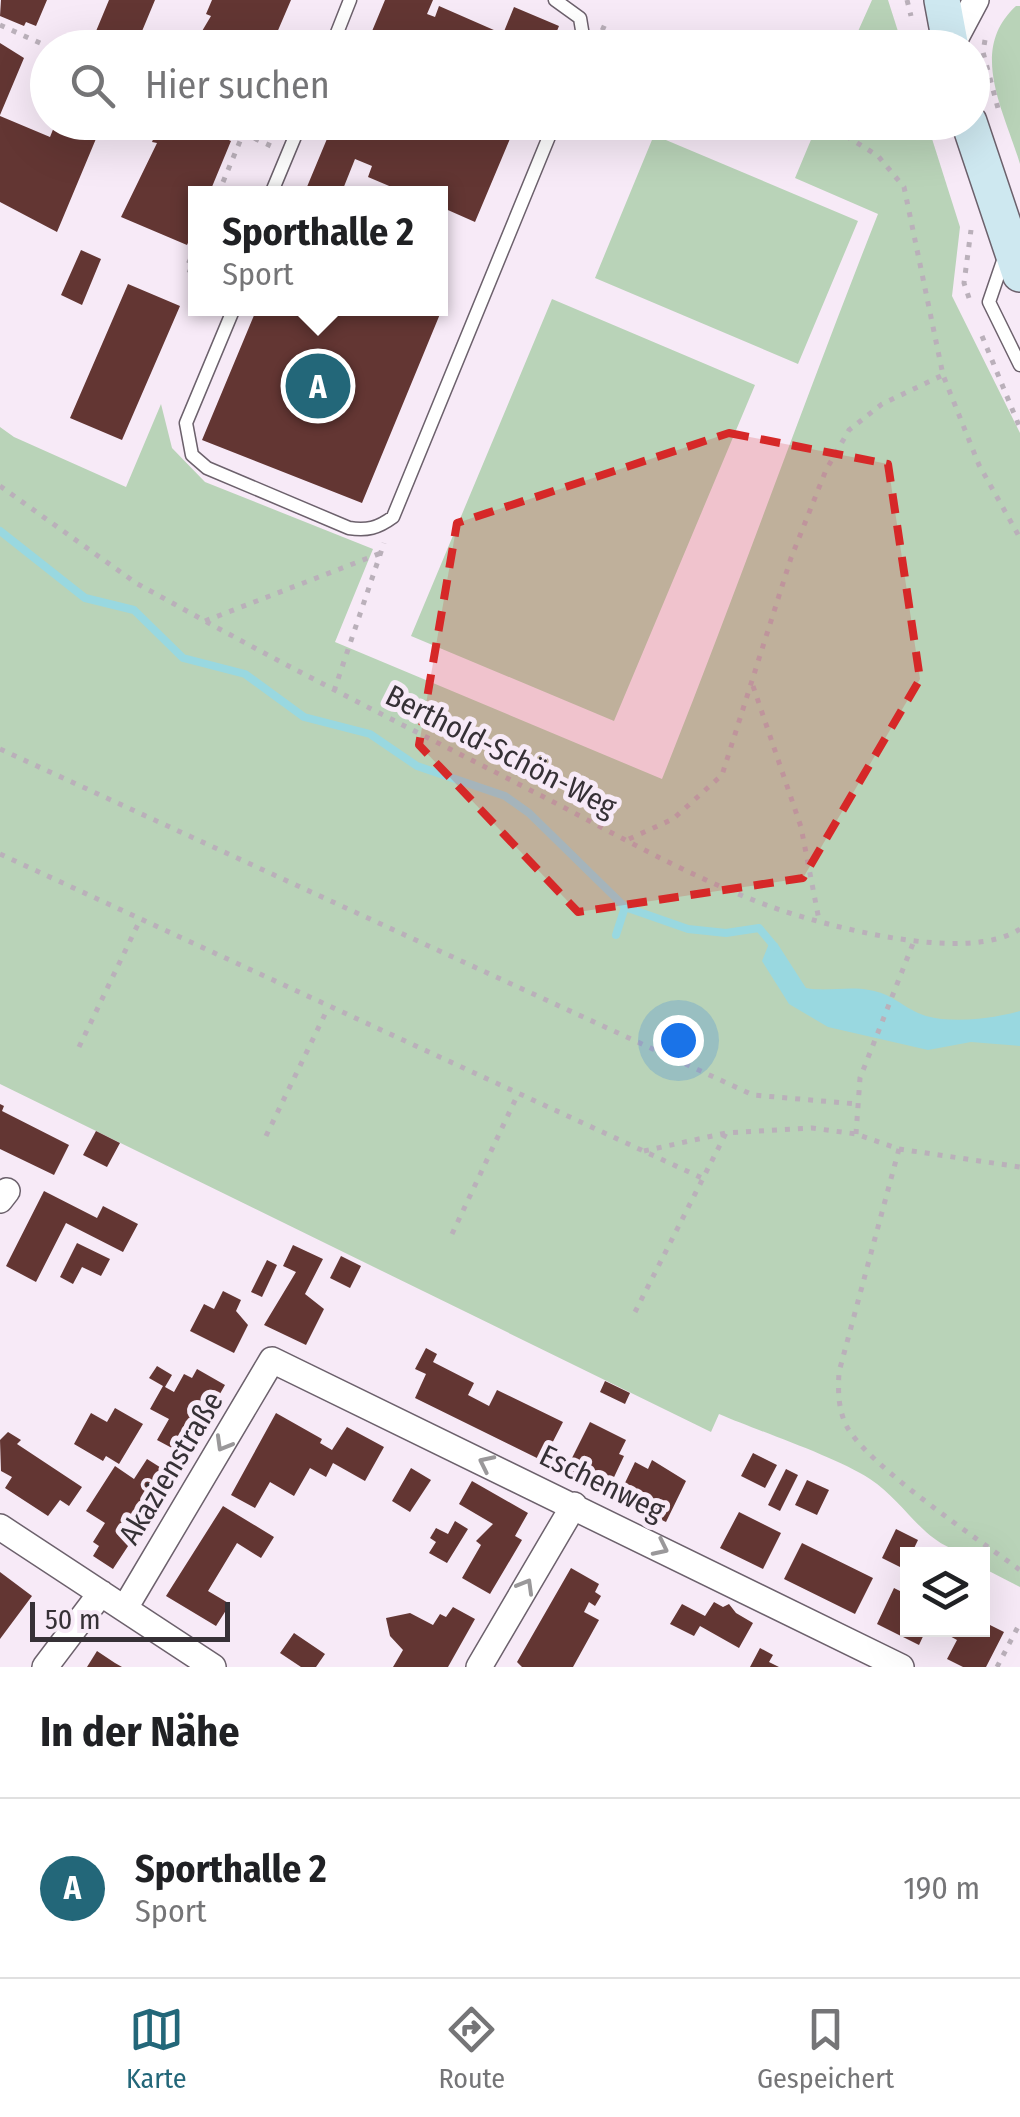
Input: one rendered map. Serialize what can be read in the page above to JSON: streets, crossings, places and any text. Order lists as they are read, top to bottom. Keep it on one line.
{"streets":{"street":["Akazienstraße","Eschenweg"],"path":["Berthold-Schön-Weg"]},"crossings":[["Akazienstraße","Eschenweg"]],"one_way":["Akazienstraße"],"scale_bar":"50 m","page":{"search":"Hier suchen","popup":["Sporthalle 2","Sport"],"pins":"A","scale":"50 m","heading":"In der Nähe","list":[{"mark":"A","name":"Sporthalle 2","note":"Sport","value":"190 m"}],"nav":["Karte","Route","Gespeichert"]}}
